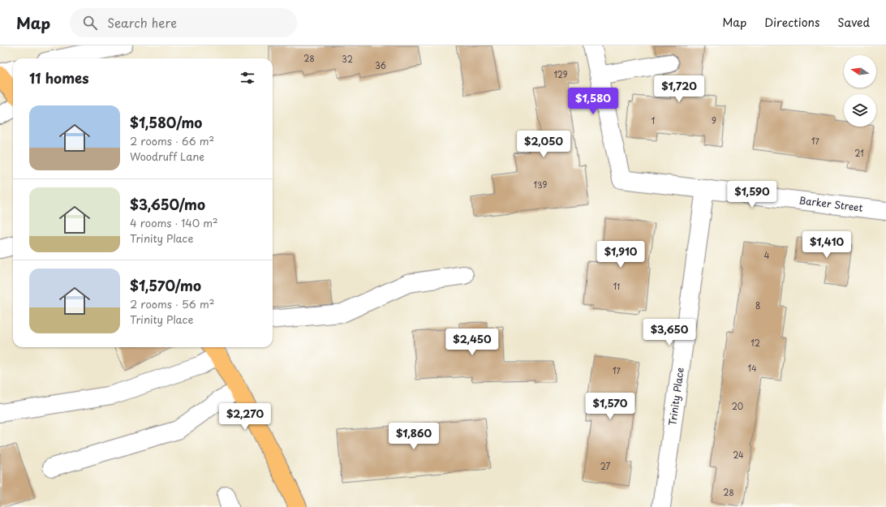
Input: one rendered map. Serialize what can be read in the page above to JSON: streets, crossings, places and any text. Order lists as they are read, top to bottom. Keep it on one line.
{"streets":{"street":["Barker Street","Trinity Place"]},"crossings":[["Barker Street","Trinity Place"]],"house_numbers":["28","32","36","129","1","9","17","21","139","4","11","8","12","14","17","20","24","27","28"],"north":"left","page":{"header":"Map","search":"Search here","nav":["Map","Directions","Saved"],"heading":"11 homes","price":["$1,720","$1,580","$2,050","$1,590","$1,410","$1,910","$3,650","$2,450","$1,570","$2,270","$1,860"],"list":[{"name":"$1,580/mo","note":"2 rooms · 66 m² · Woodruff Lane"},{"name":"$3,650/mo","note":"4 rooms · 140 m² · Trinity Place"},{"name":"$1,570/mo","note":"2 rooms · 56 m² · Trinity Place"}]}}
